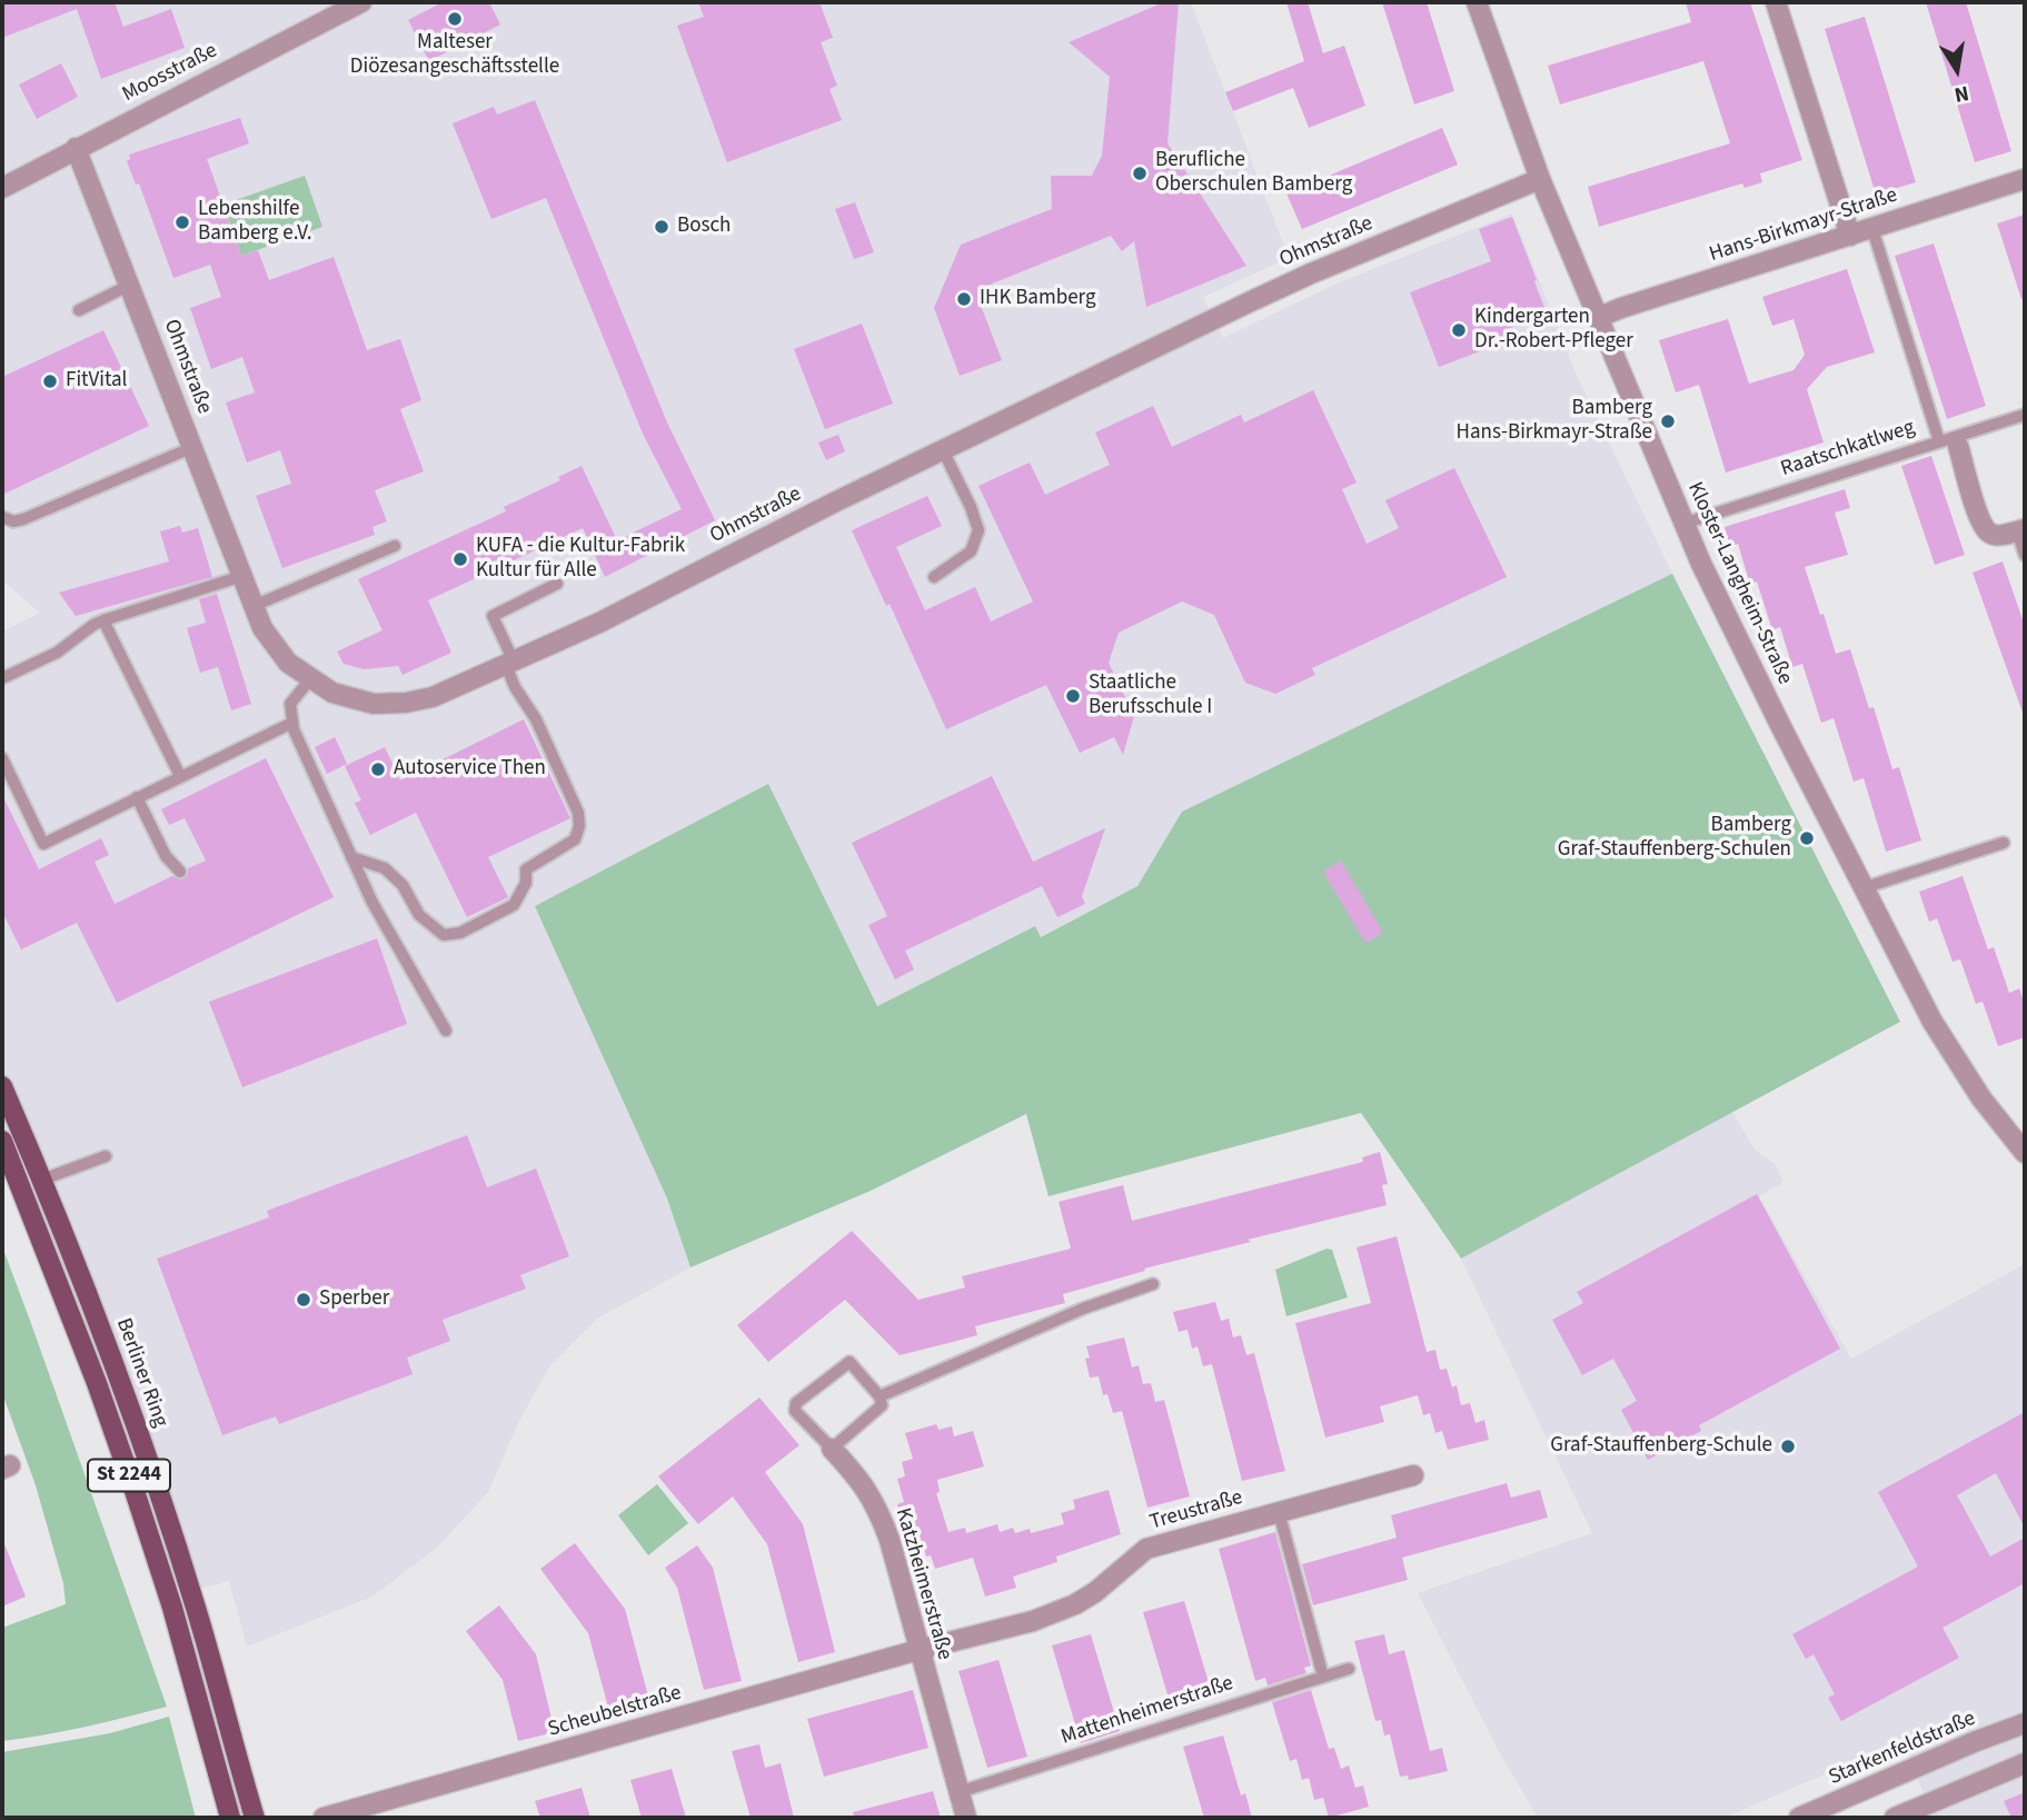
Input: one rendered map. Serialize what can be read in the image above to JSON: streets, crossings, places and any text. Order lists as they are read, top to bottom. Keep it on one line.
{"streets":{"main road":["Berliner Ring","St 2244"],"street":["Moosstraße","Hans-Birkmayr-Straße","Ohmstraße","Kloster-Langheim-Straße","Treustraße","Katzheimerstraße","Scheubelstraße","Starkenfeldstraße"],"lane":["Raatschkatlweg","Mattenheimerstraße"]},"crossings":[["Moosstraße","Ohmstraße"],["Hans-Birkmayr-Straße","Kloster-Langheim-Straße"],["Ohmstraße","Kloster-Langheim-Straße"],["Raatschkatlweg","Kloster-Langheim-Straße"],["Treustraße","Katzheimerstraße"],["Treustraße","Scheubelstraße"],["Katzheimerstraße","Mattenheimerstraße"],["Katzheimerstraße","Scheubelstraße"]],"places":["Malteser Diözesangeschäftsstelle","Berufliche Oberschulen Bamberg","Lebenshilfe Bamberg e.V.","Bosch","IHK Bamberg","Kindergarten Dr.-Robert-Pfleger","FitVital","Bamberg Hans-Birkmayr-Straße","KUFA - die Kultur-Fabrik Kultur für Alle","Staatliche Berufsschule I","Autoservice Then","Bamberg Graf-Stauffenberg-Schulen","Sperber","Graf-Stauffenberg-Schule"],"north":"bottom"}
